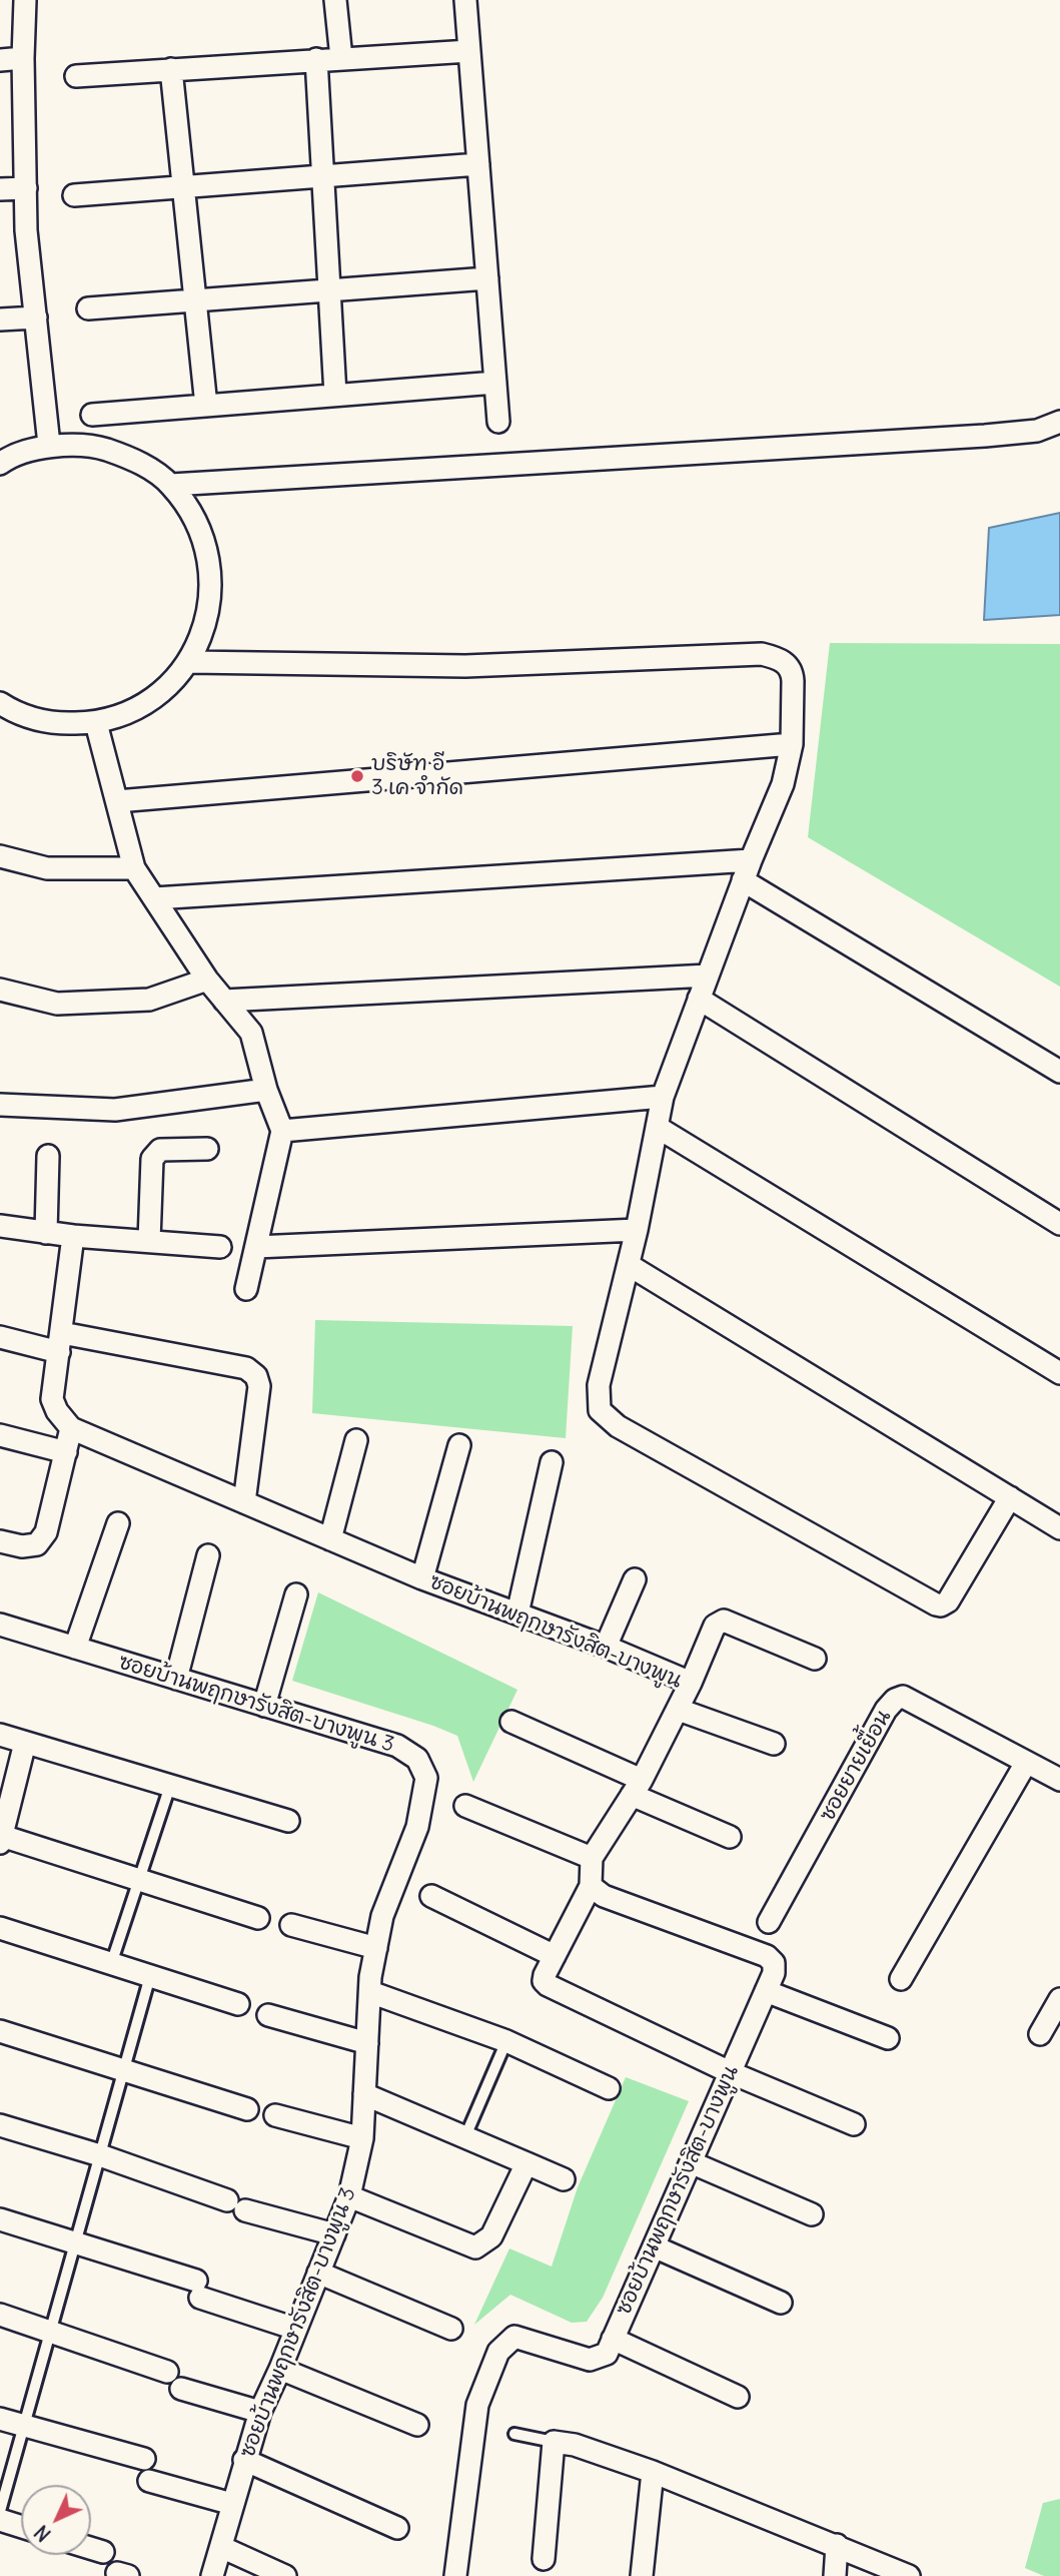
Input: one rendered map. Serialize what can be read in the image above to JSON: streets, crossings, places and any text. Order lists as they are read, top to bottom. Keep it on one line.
{"streets":{"street":["ซอยบ้านพฤกษารังสิต-บางพูน","ซอยบ้านพฤกษารังสิต-บางพูน 3","ซอยยายเยื้อน"]},"places":["บริษัท อี 3 เค จำกัด"],"north":"bottom left"}
